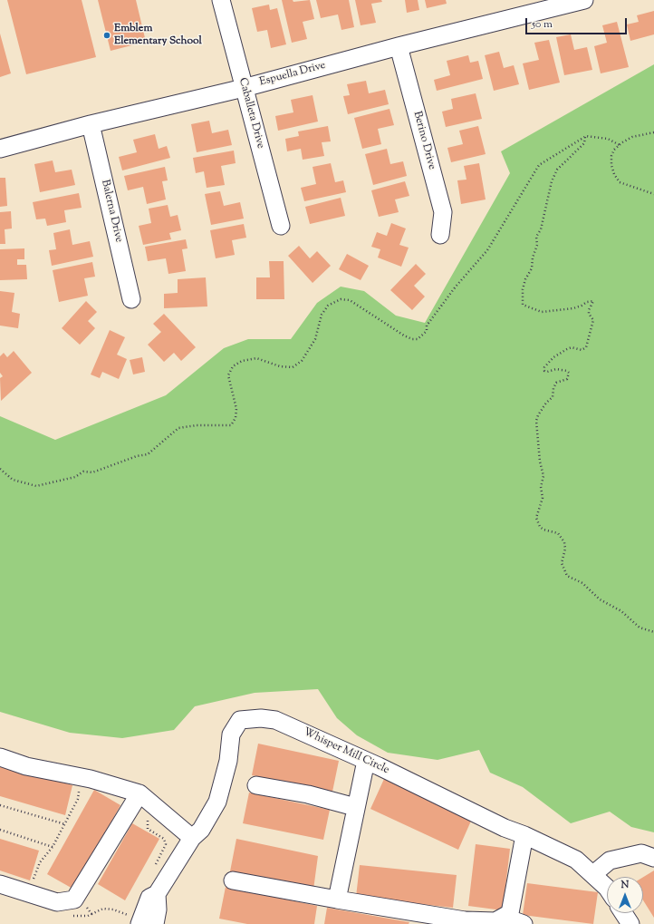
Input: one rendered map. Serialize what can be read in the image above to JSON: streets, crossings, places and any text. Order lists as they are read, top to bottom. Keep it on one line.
{"streets":{"street":["Espuella Drive","Caballeta Drive","Berino Drive","Balerna Drive","Whisper Mill Circle"]},"crossings":[["Espuella Drive","Caballeta Drive"],["Espuella Drive","Berino Drive"],["Espuella Drive","Balerna Drive"]],"places":["Emblem Elementary School"],"scale_bar":"50 m","north":"top"}
